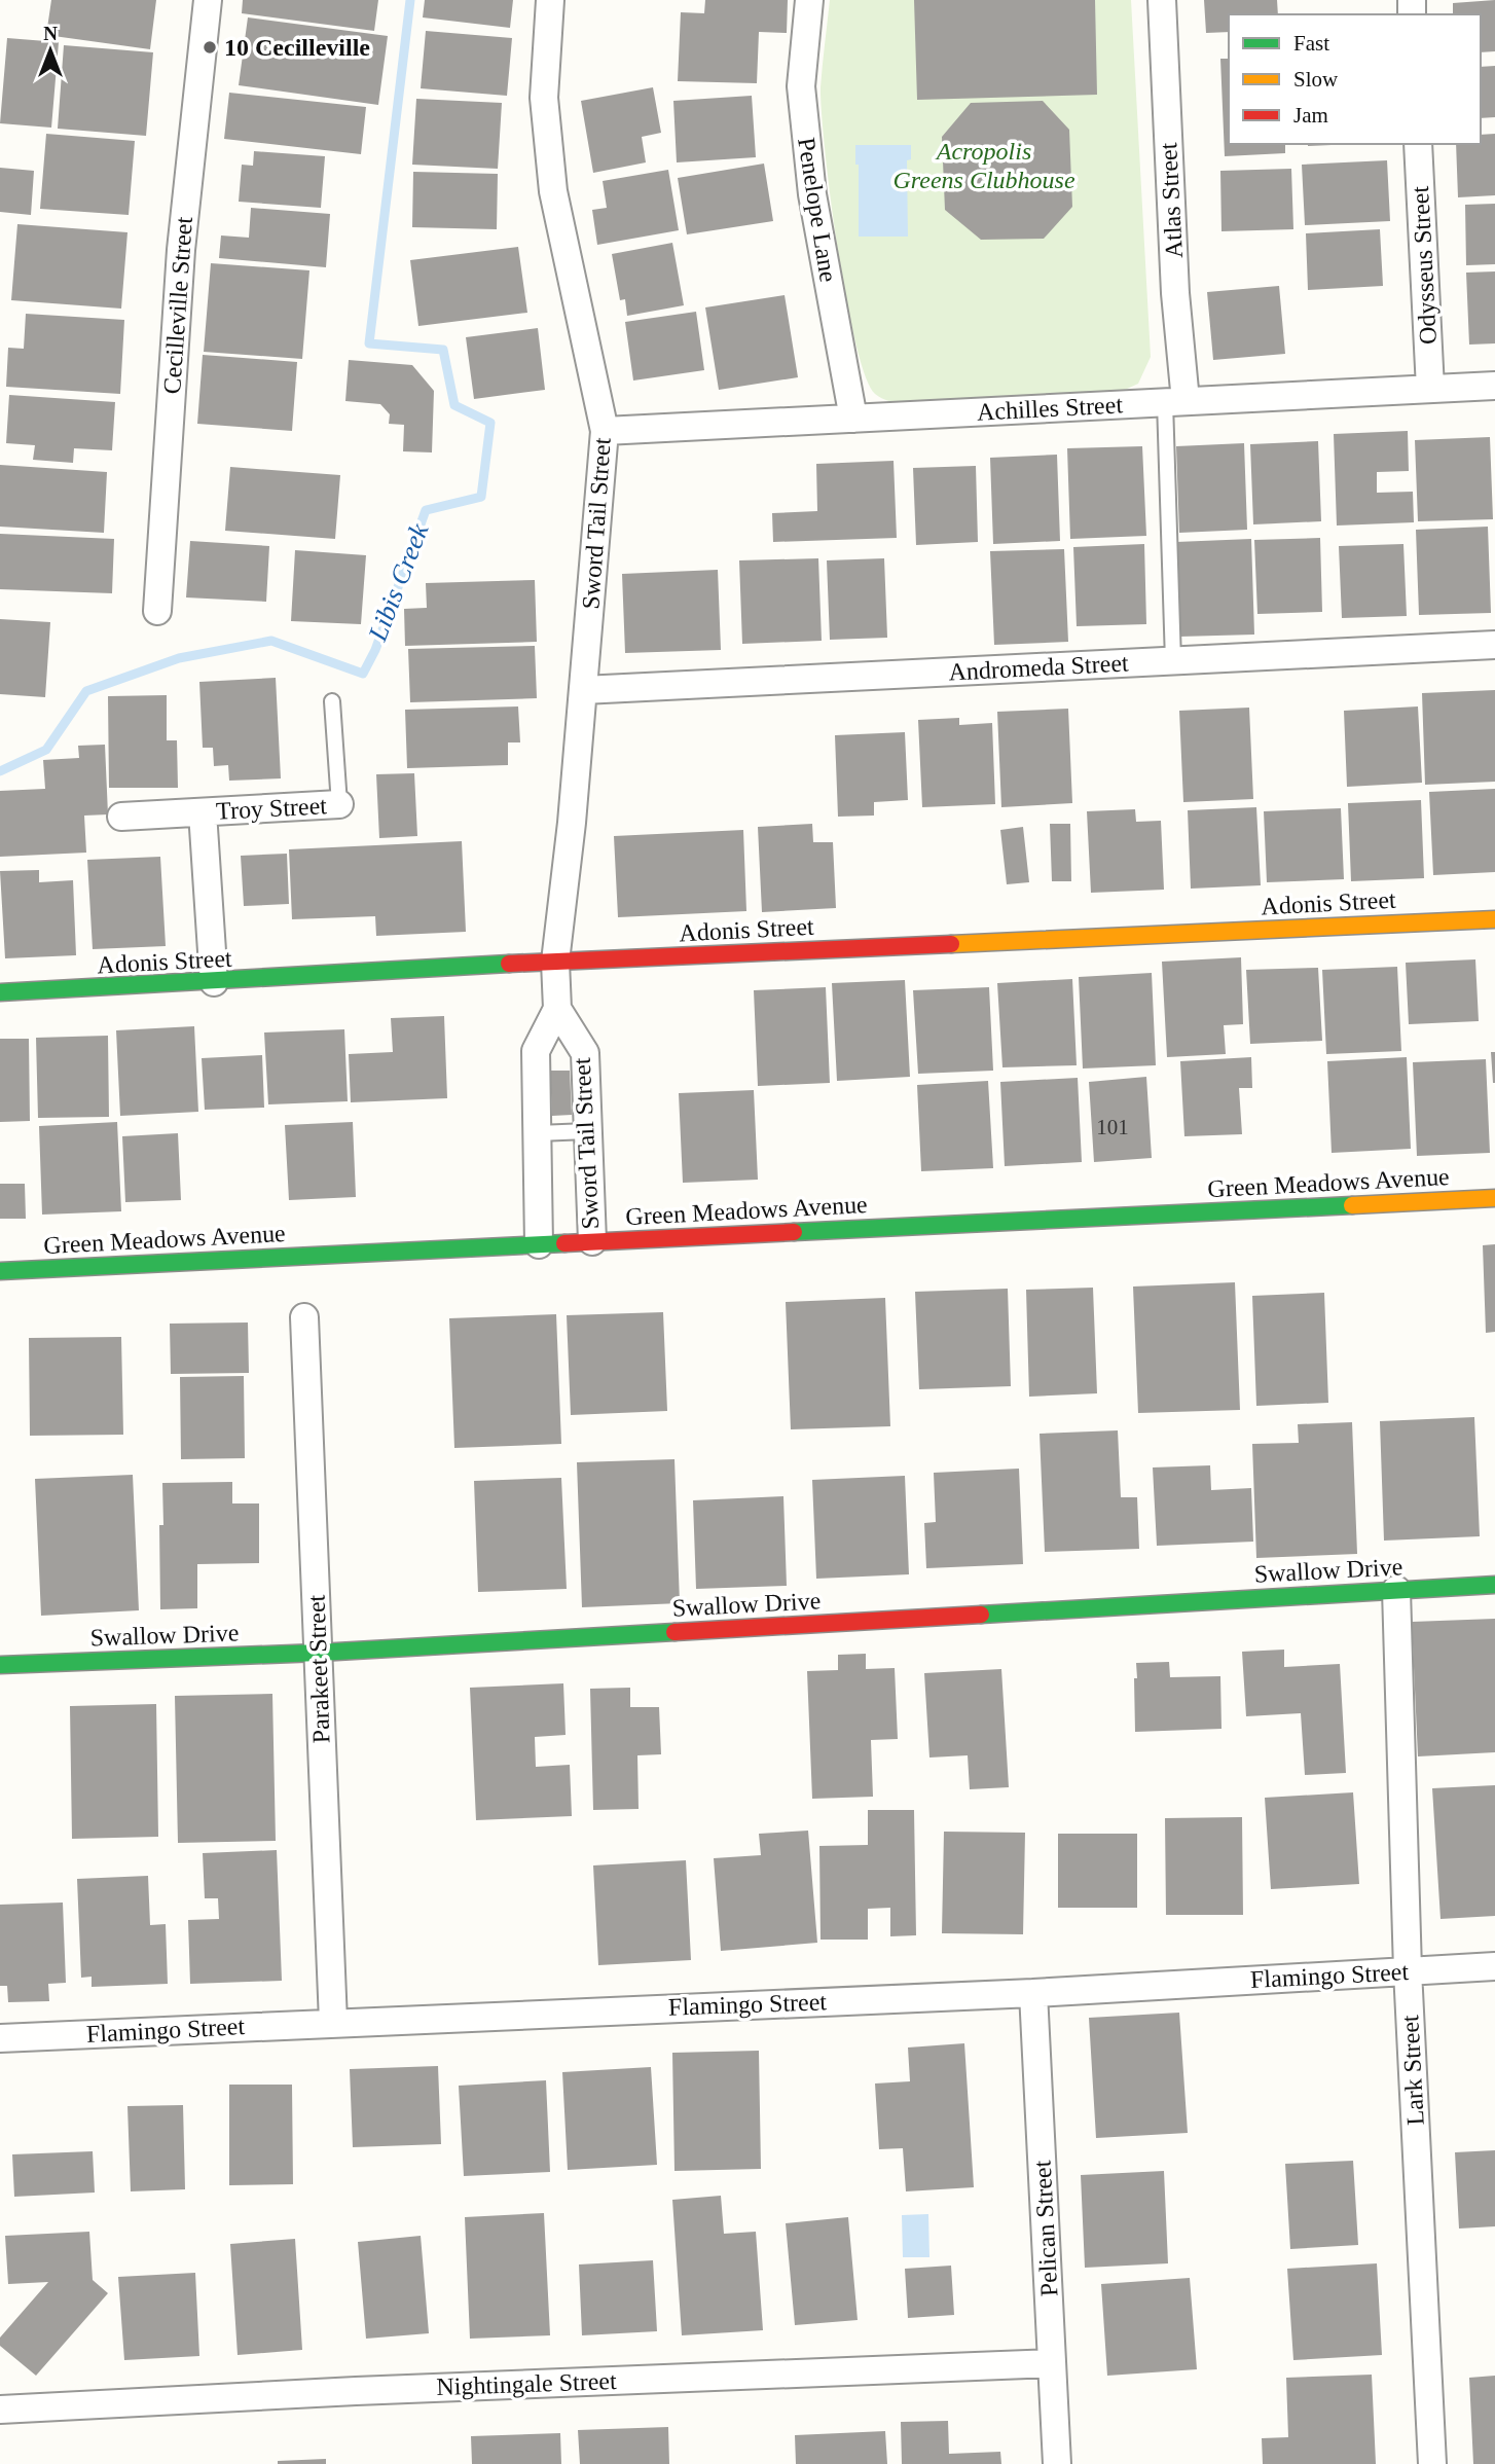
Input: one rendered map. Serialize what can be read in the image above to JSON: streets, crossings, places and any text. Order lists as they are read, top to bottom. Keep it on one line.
{"streets":{"street":["Atlas Street","Penelope Lane","Odysseus Street","Cecilleville Street","Achilles Street","Sword Tail Street","Andromeda Street","Troy Street","Adonis Street","Green Meadows Avenue","Swallow Drive","Parakeet Street","Flamingo Street","Lark Street","Pelican Street","Nightingale Street"]},"crossings":[["Atlas Street","Achilles Street"],["Penelope Lane","Achilles Street"],["Odysseus Street","Achilles Street"],["Achilles Street","Sword Tail Street"],["Sword Tail Street","Andromeda Street"],["Sword Tail Street","Adonis Street"],["Sword Tail Street","Green Meadows Avenue"],["Troy Street","Adonis Street"],["Swallow Drive","Parakeet Street"],["Swallow Drive","Lark Street"],["Parakeet Street","Flamingo Street"],["Flamingo Street","Lark Street"],["Flamingo Street","Pelican Street"],["Pelican Street","Nightingale Street"]],"water":["Libis Creek"],"parks":["Acropolis Greens Clubhouse"],"places":["10 Cecilleville"],"house_numbers":["101"],"legend":["Fast","Slow","Jam"],"north":"top"}
